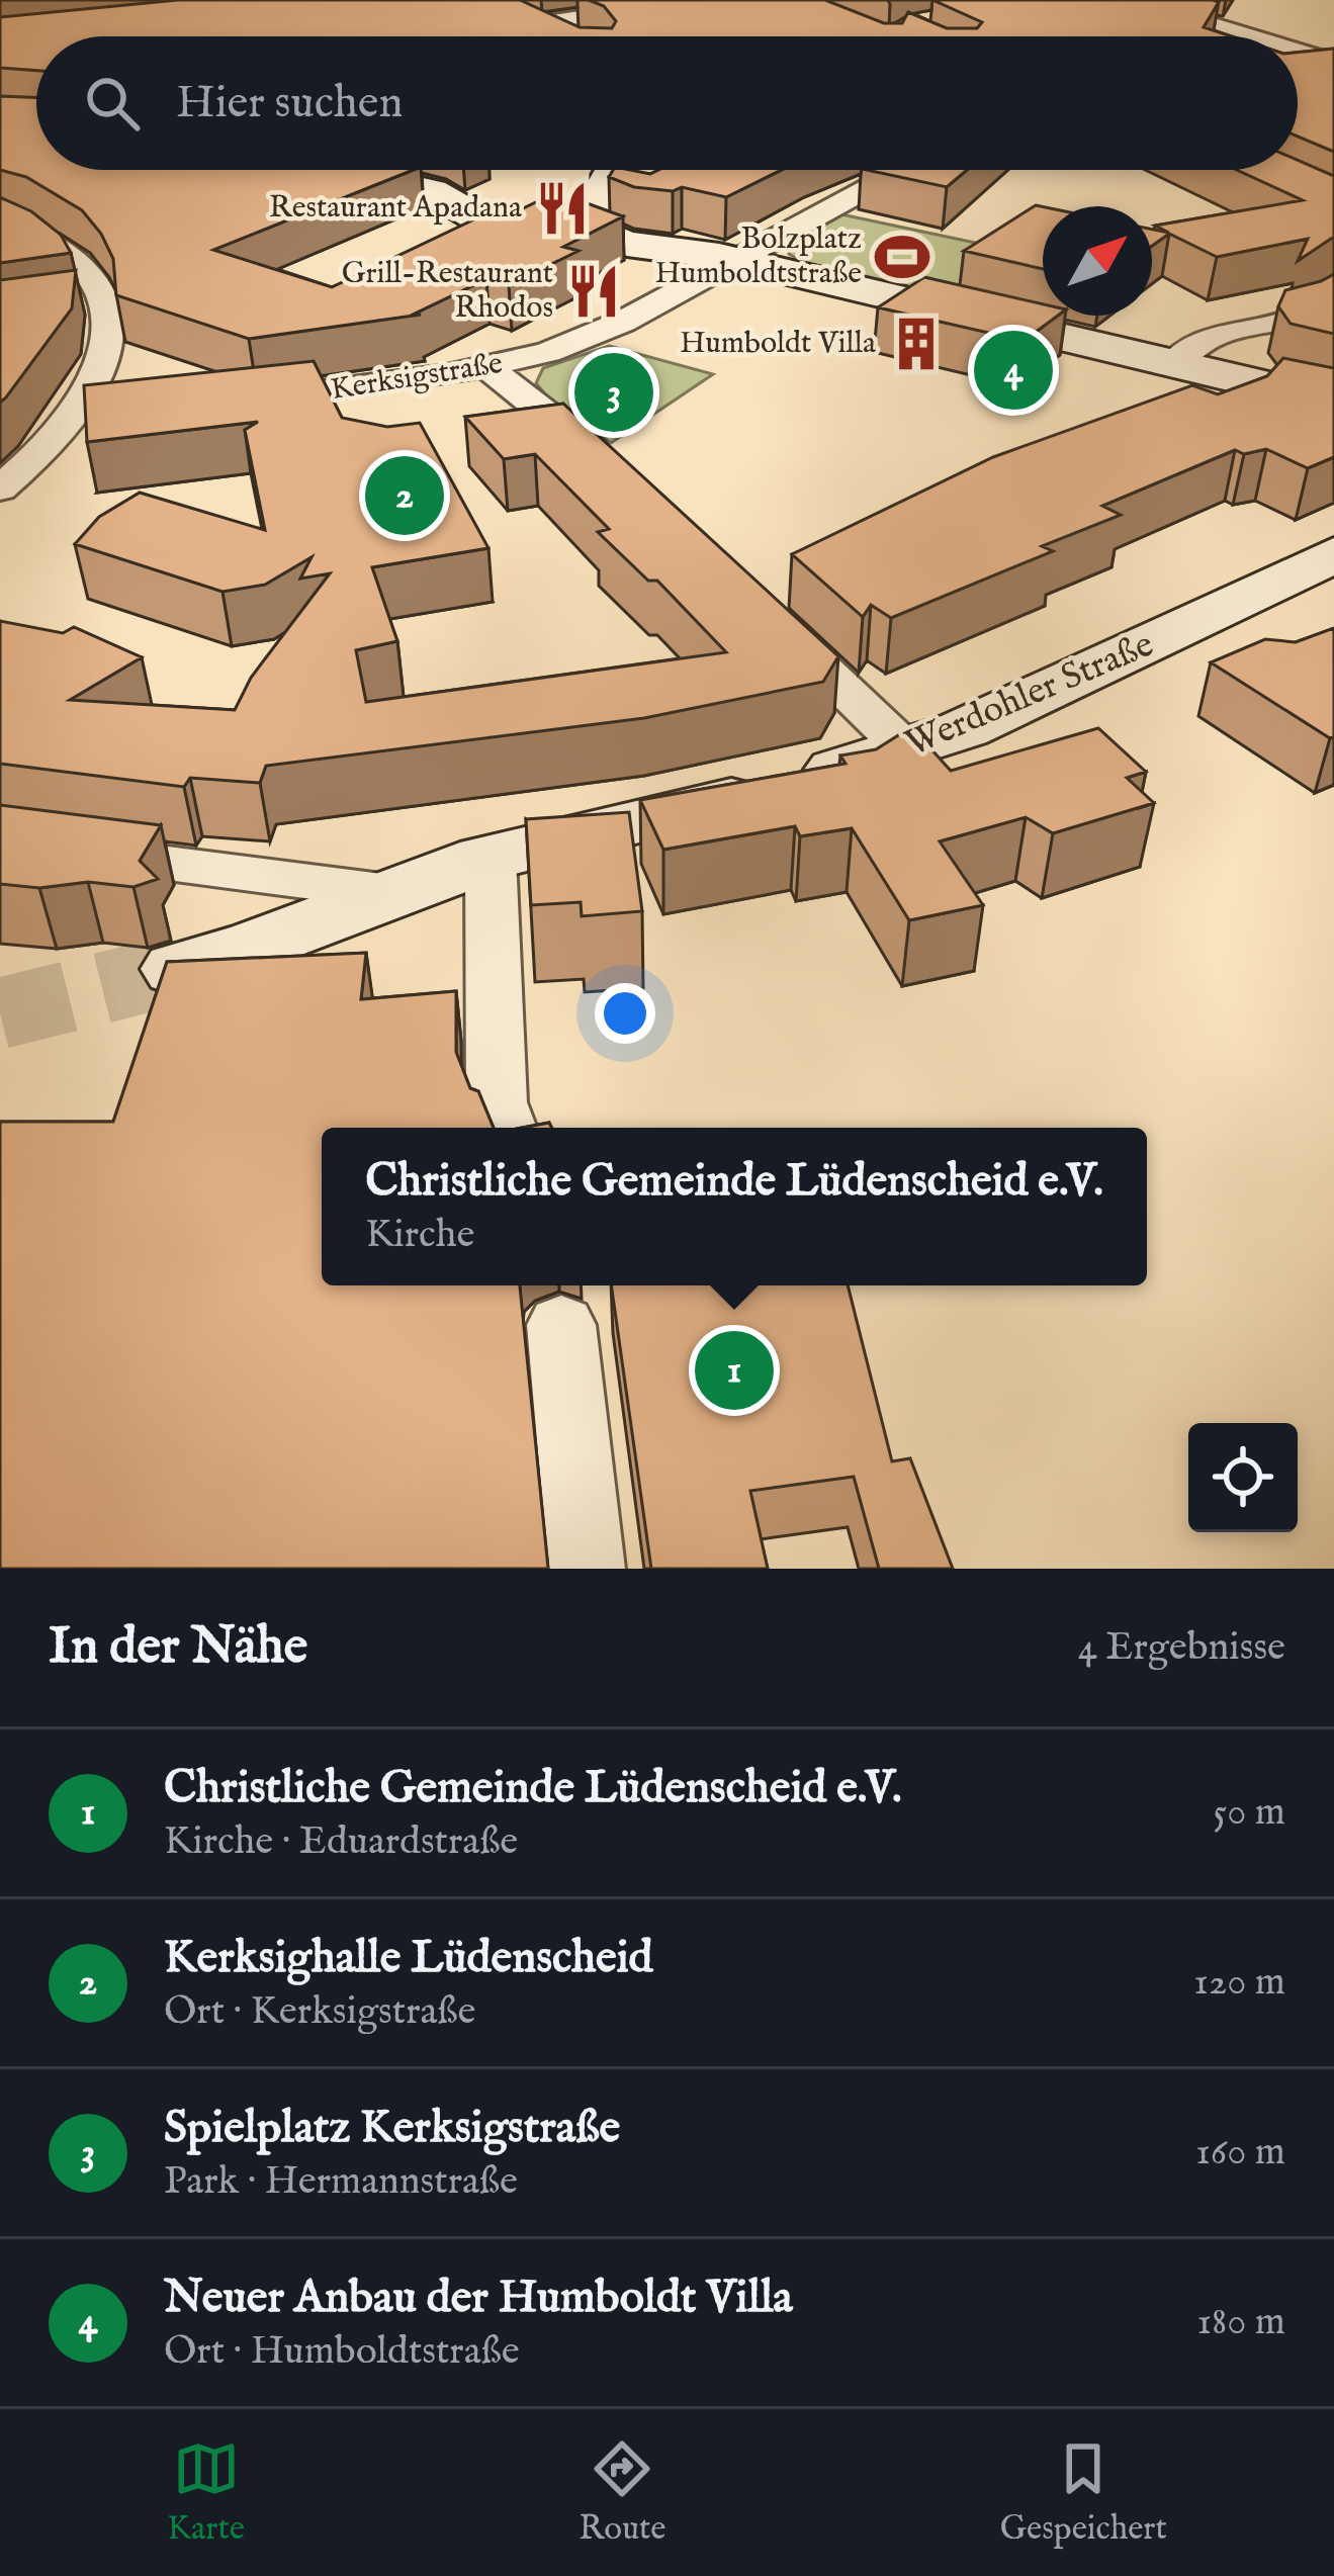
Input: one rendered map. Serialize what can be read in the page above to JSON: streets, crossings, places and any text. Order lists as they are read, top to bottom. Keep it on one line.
{"streets":{"street":["Kerksigstraße","Werdohler Straße"]},"places":{"restaurant":["Restaurant Apadana","Grill-Restaurant Rhodos"],"sports":["Bolzplatz Humboldtstraße"],"building":["Humboldt Villa"]},"north":"top right","page":{"search":"Hier suchen","pins":["4","3","2","1"],"popup":["Christliche Gemeinde Lüdenscheid e.V.","Kirche"],"heading":["In der Nähe","4 Ergebnisse"],"list":[{"mark":"1","name":"Christliche Gemeinde Lüdenscheid e.V.","note":"Kirche · Eduardstraße","value":"50 m"},{"mark":"2","name":"Kerksighalle Lüdenscheid","note":"Ort · Kerksigstraße","value":"120 m"},{"mark":"3","name":"Spielplatz Kerksigstraße","note":"Park · Hermannstraße","value":"160 m"},{"mark":"4","name":"Neuer Anbau der Humboldt Villa","note":"Ort · Humboldtstraße","value":"180 m"}],"nav":["Karte","Route","Gespeichert"]}}
